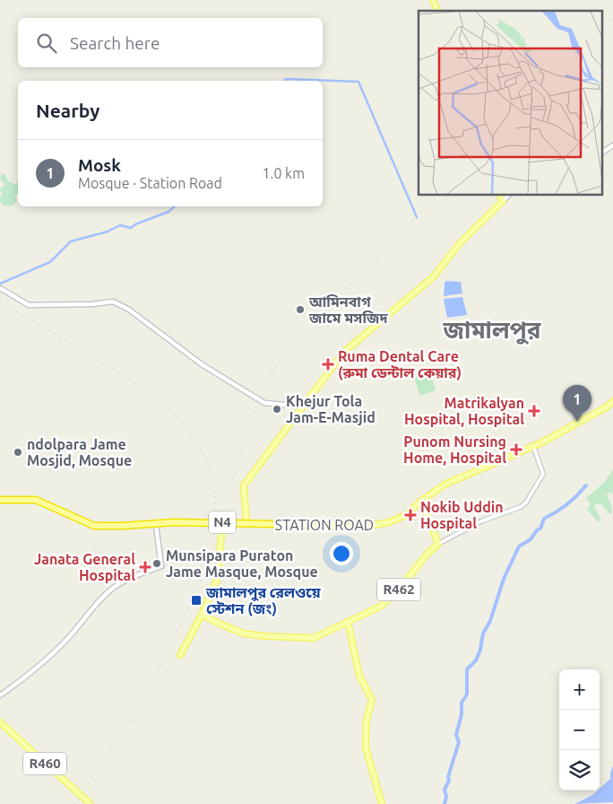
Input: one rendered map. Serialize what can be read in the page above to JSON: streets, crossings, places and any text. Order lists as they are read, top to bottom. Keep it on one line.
{"streets":{"highway":["N4"],"main road":["STATION ROAD","R462","R460"]},"crossings":[["N4","STATION ROAD"]],"districts":["জামালপুর"],"places":{"other":["আমিনবাগ জামে মসজিদ","Khejur Tola Jam-E-Masjid","ndolpara Jame Mosjid, Mosque","Munsipara Puraton Jame Masque, Mosque"],"health":["Ruma Dental Care (রুমা ডেন্টাল কেয়ার)","Matrikalyan Hospital, Hospital","Punom Nursing Home, Hospital","Nokib Uddin Hospital","Janata General Hospital"],"transit":["জামালপুর রেলওয়ে স্টেশন (জং)"]},"page":{"search":"Search here","heading":"Nearby","list":[{"mark":"1","name":"Mosk","note":"Mosque · Station Road","value":"1.0 km"}],"pins":"1","map_buttons":["+","−"]}}
